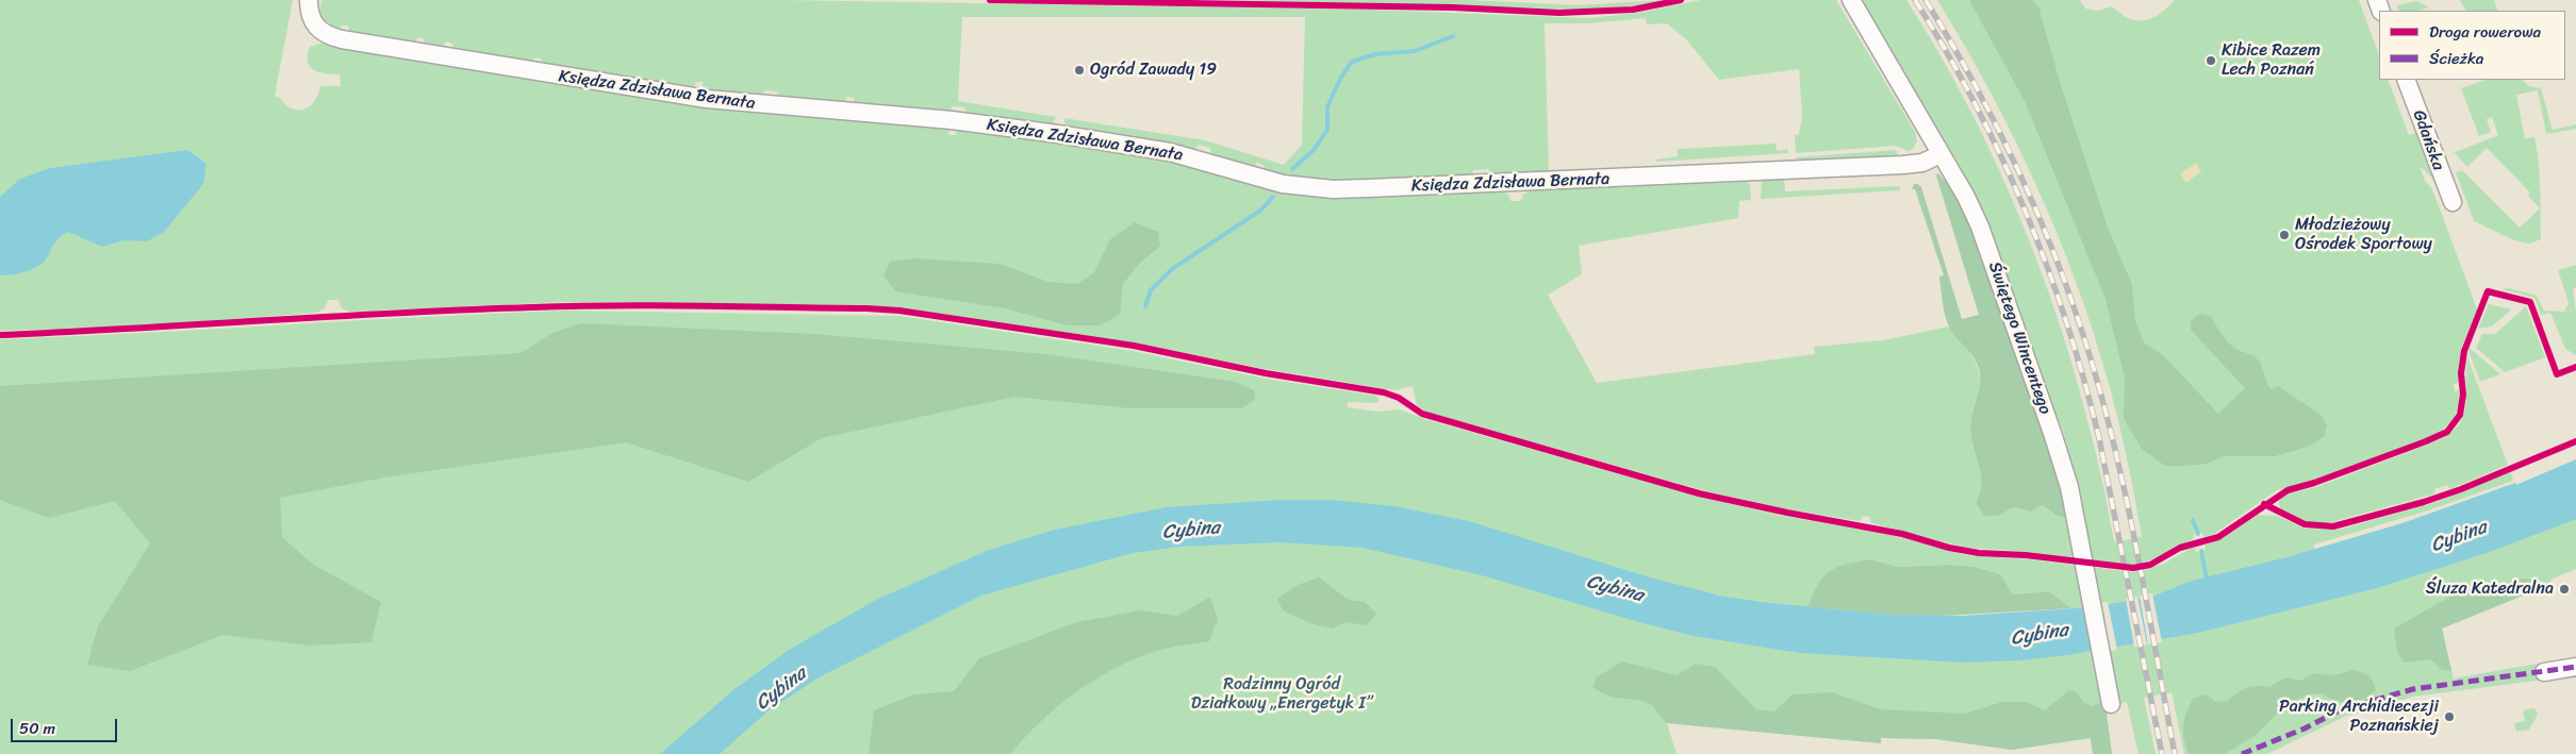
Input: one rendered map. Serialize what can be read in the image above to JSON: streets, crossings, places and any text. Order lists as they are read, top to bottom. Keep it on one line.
{"streets":{"street":["Księdza Zdzisława Bernata","Gdańska","Świętego Wincentego"]},"crossings":[["Księdza Zdzisława Bernata","Świętego Wincentego"]],"water":["Cybina"],"parks":["Rodzinny Ogród Działkowy „Energetyk I”"],"places":["Kibice Razem Lech Poznań","Ogród Zawady 19","Młodzieżowy Ośrodek Sportowy","Śluza Katedralna","Parking Archidiecezji Poznańskiej"],"legend":["Droga rowerowa","Ścieżka"],"scale_bar":"50 m"}
